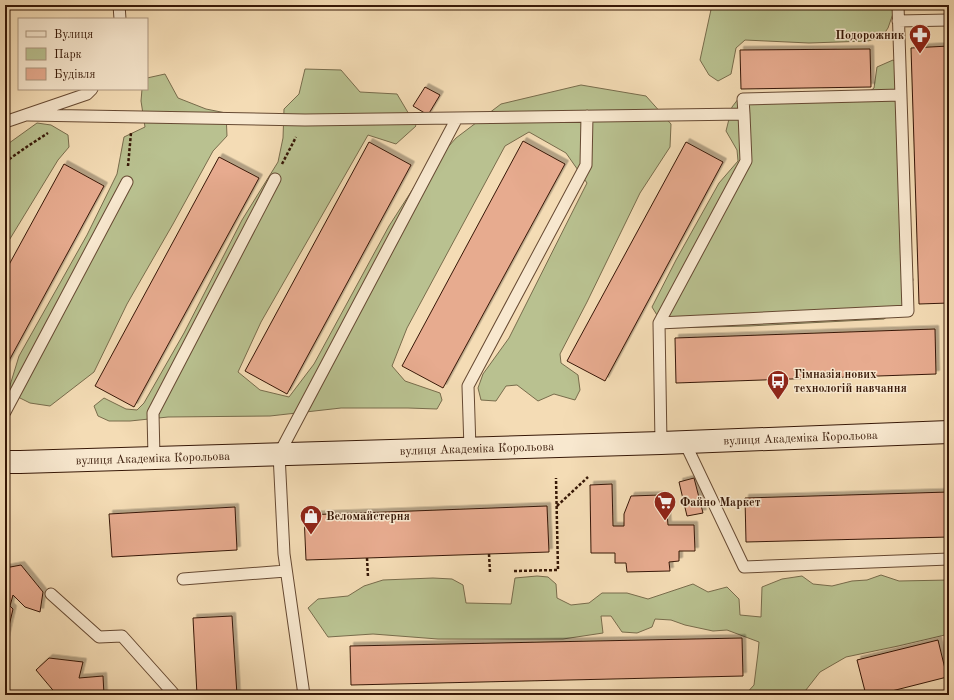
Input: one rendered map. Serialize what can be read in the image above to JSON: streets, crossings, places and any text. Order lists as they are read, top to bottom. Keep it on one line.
{"streets":{"street":["вулиця Академіка Корольова"]},"places":{"pharmacy":["Подорожник"],"bus stop":["Гімназія нових технологій навчання"],"supermarket":["Файно Маркет"],"shop":["Веломайстерня"]},"legend":["Вулиця","Парк","Будівля"]}
